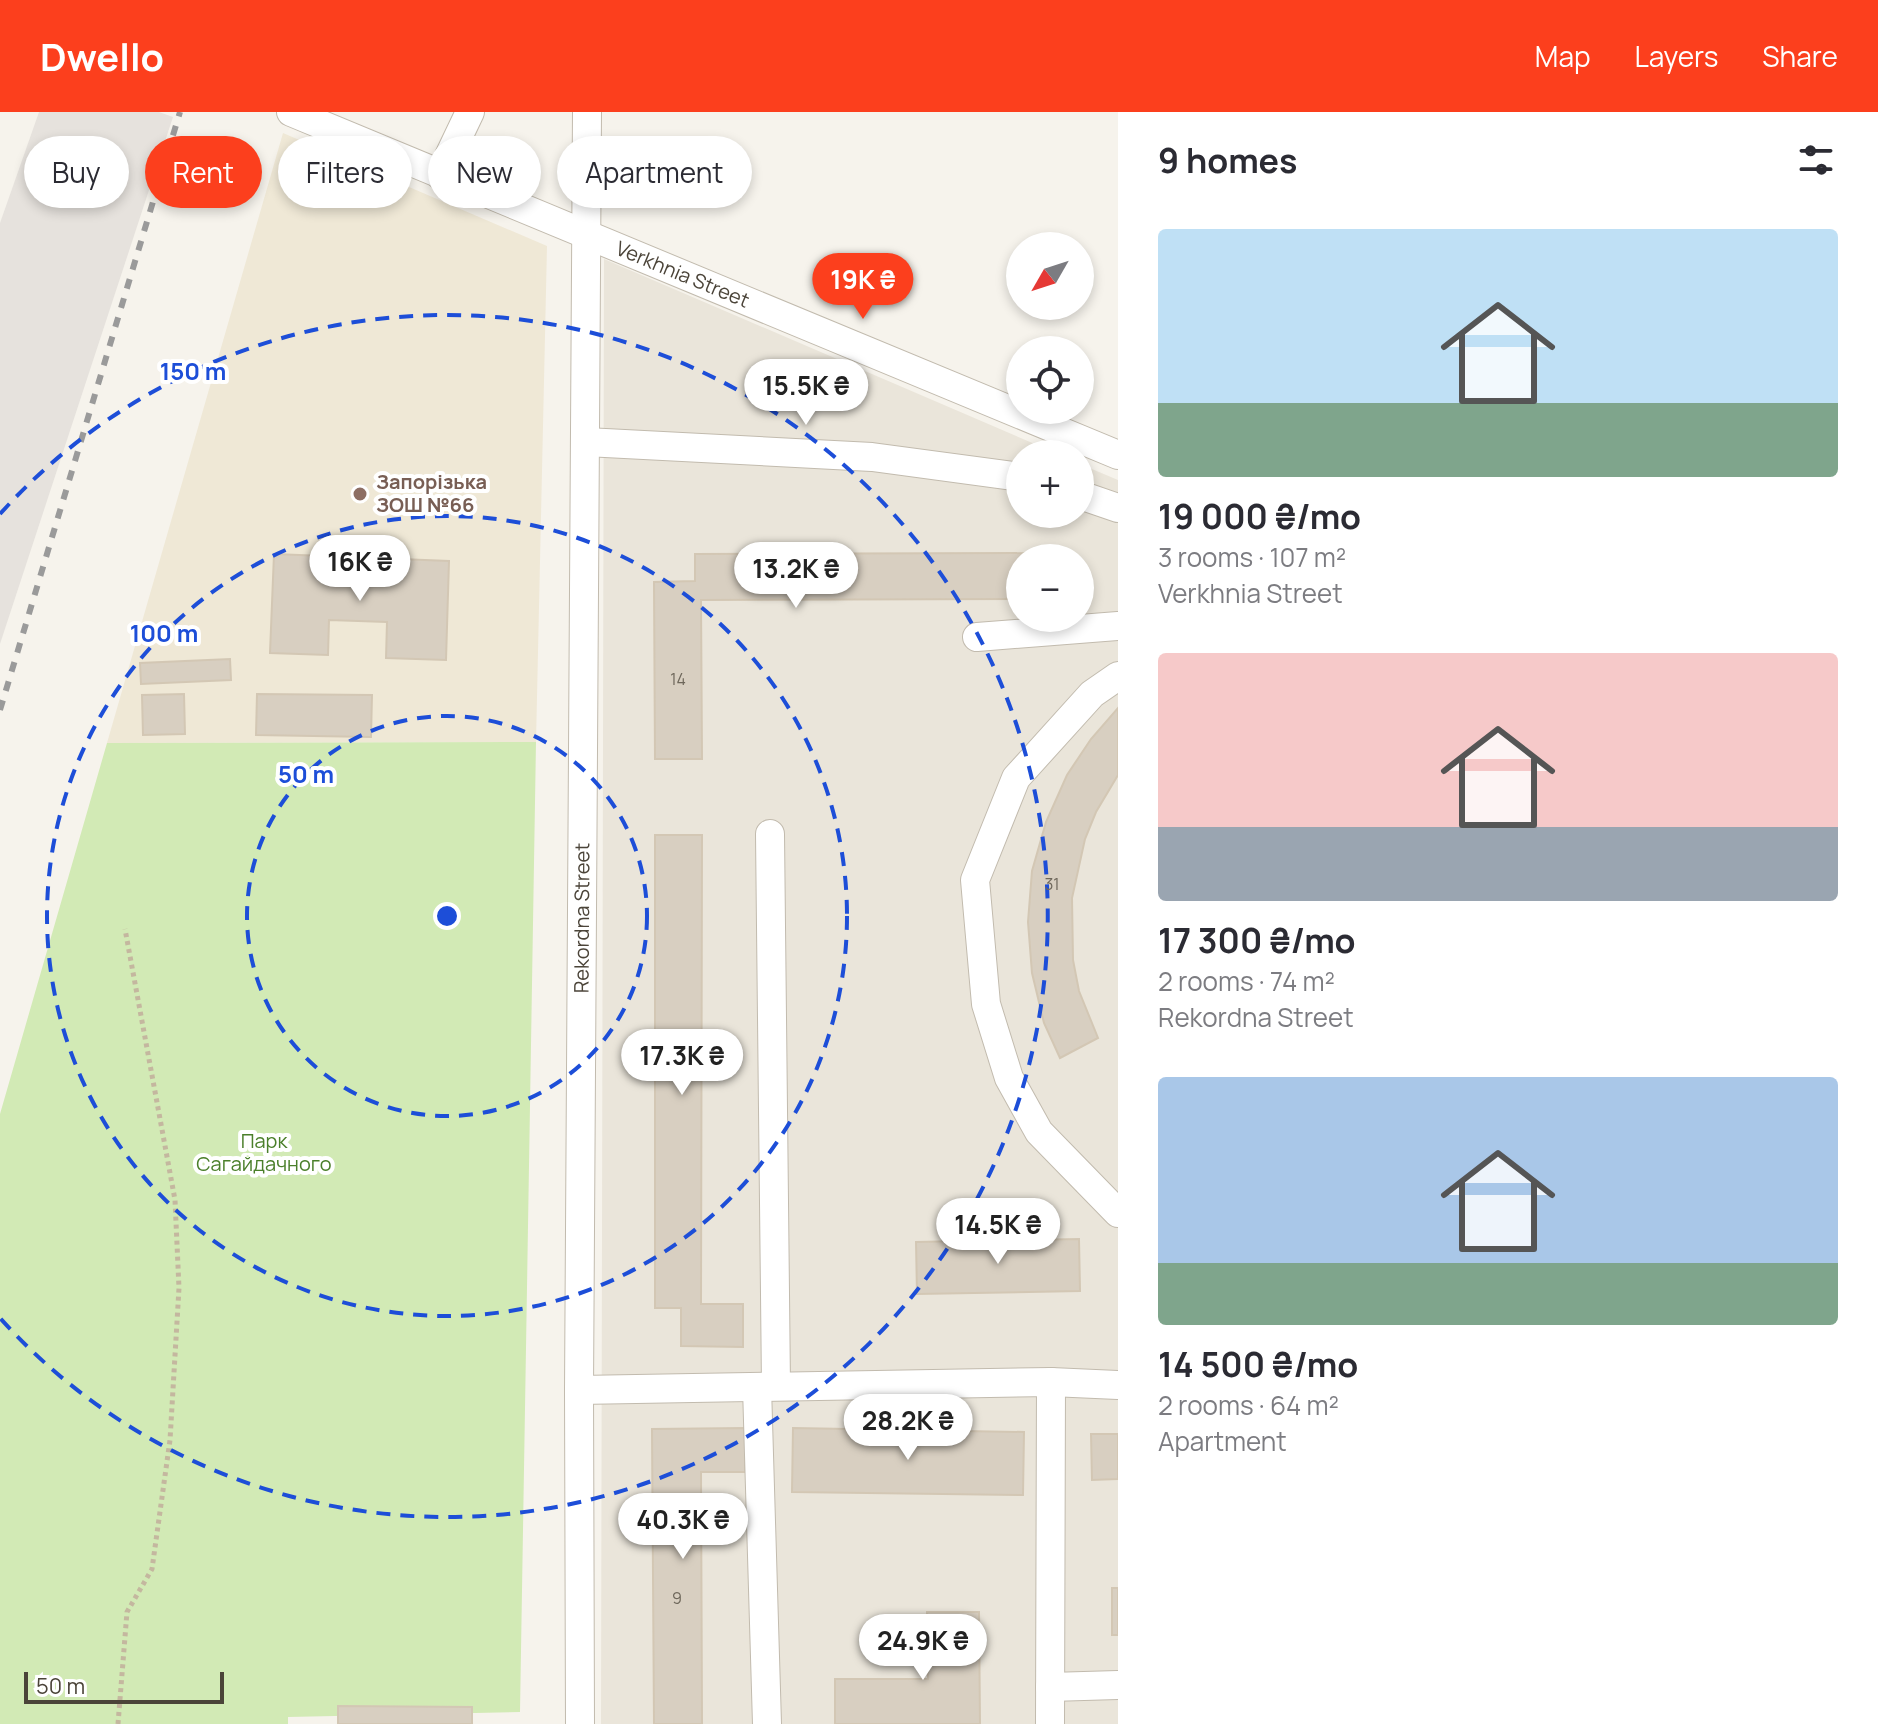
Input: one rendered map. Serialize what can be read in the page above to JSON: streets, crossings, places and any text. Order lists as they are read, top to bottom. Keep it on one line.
{"streets":{"street":["Verkhnia Street","Rekordna Street"]},"crossings":[["Verkhnia Street","Rekordna Street"]],"parks":["Парк Сагайдачного"],"places":["Запорізька ЗОШ №66"],"house_numbers":["14","31","9"],"scale_bar":"50 m","north":"bottom left","page":{"header":"Dwello","nav":["Map","Layers","Share"],"heading":"9 homes","chip":["Buy","Rent","Filters","New","Apartment"],"list":[{"name":"19 000 ₴/mo","note":"3 rooms · 107 m² · Verkhnia Street"},{"name":"17 300 ₴/mo","note":"2 rooms · 74 m² · Rekordna Street"},{"name":"14 500 ₴/mo","note":"2 rooms · 64 m² · Apartment"}],"map_buttons":["+","−"],"price":["19K ₴","15.5K ₴","16K ₴","13.2K ₴","17.3K ₴","14.5K ₴","28.2K ₴","40.3K ₴","24.9K ₴"],"scale":"50 m"},"rings":["150 m","100 m","50 m"]}
